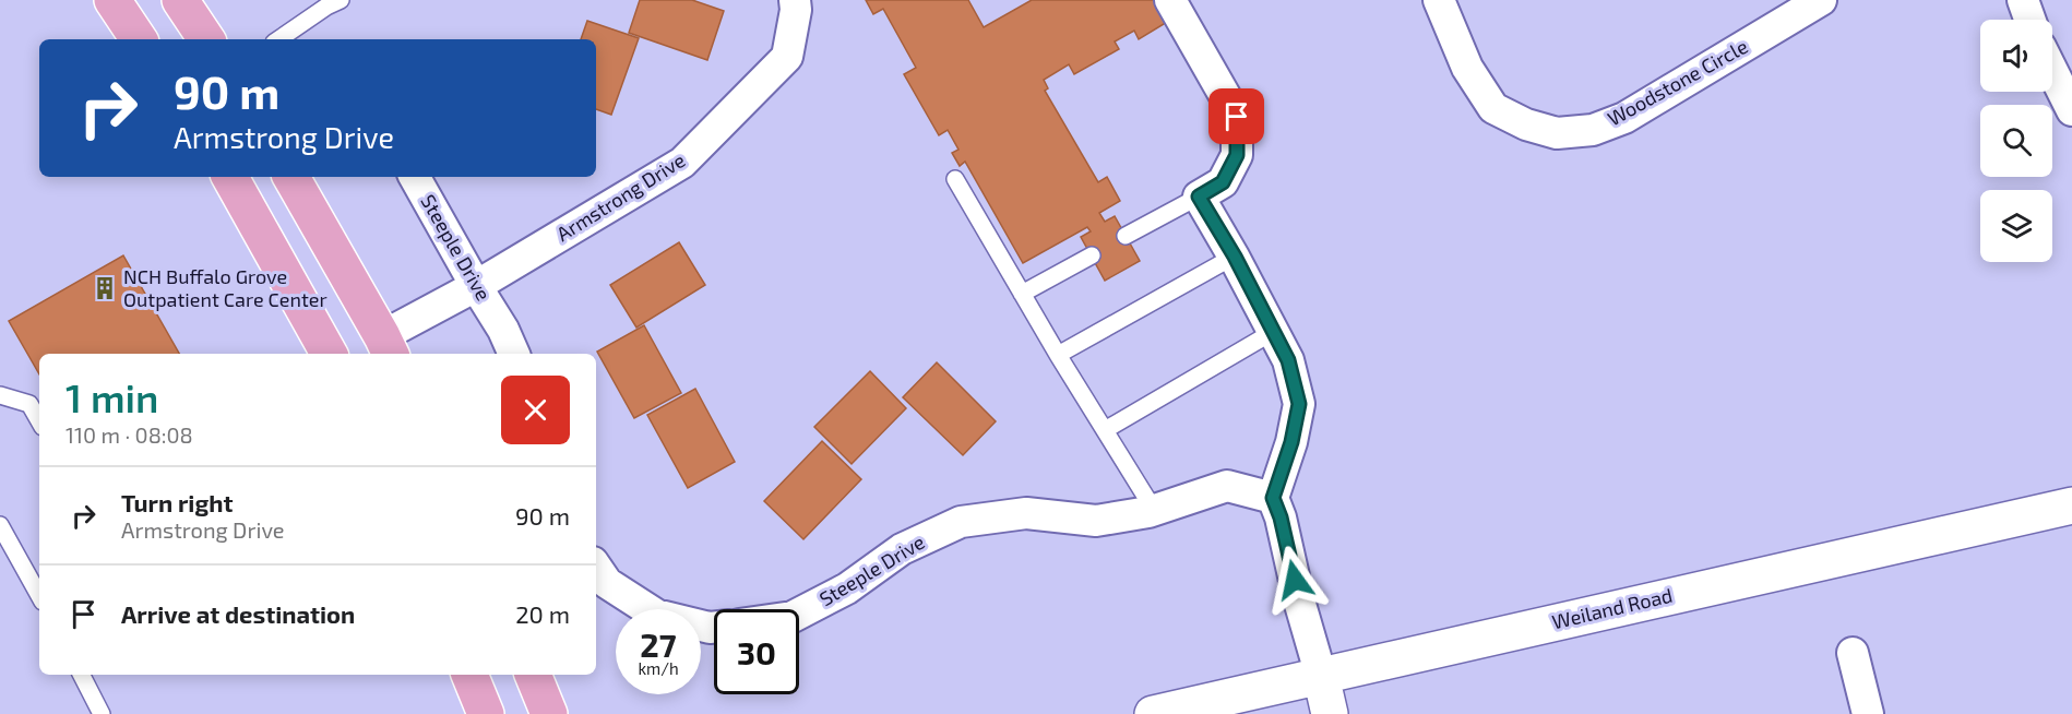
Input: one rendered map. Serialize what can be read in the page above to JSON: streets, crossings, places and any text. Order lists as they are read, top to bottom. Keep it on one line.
{"streets":{"main road":["Weiland Road"],"street":["Woodstone Circle","Armstrong Drive","Steeple Drive"]},"crossings":[["Armstrong Drive","Steeple Drive"]],"places":{"building":["NCH Buffalo Grove Outpatient Care Center"]},"page":{"turn":["90 m","Armstrong Drive"],"heading":["1 min","110 m · 08:08"],"list":[{"name":"Turn right","note":"Armstrong Drive","value":"90 m"},{"name":"Arrive at destination","value":"20 m"}],"speed":"27 km/h","limit":"30"}}
